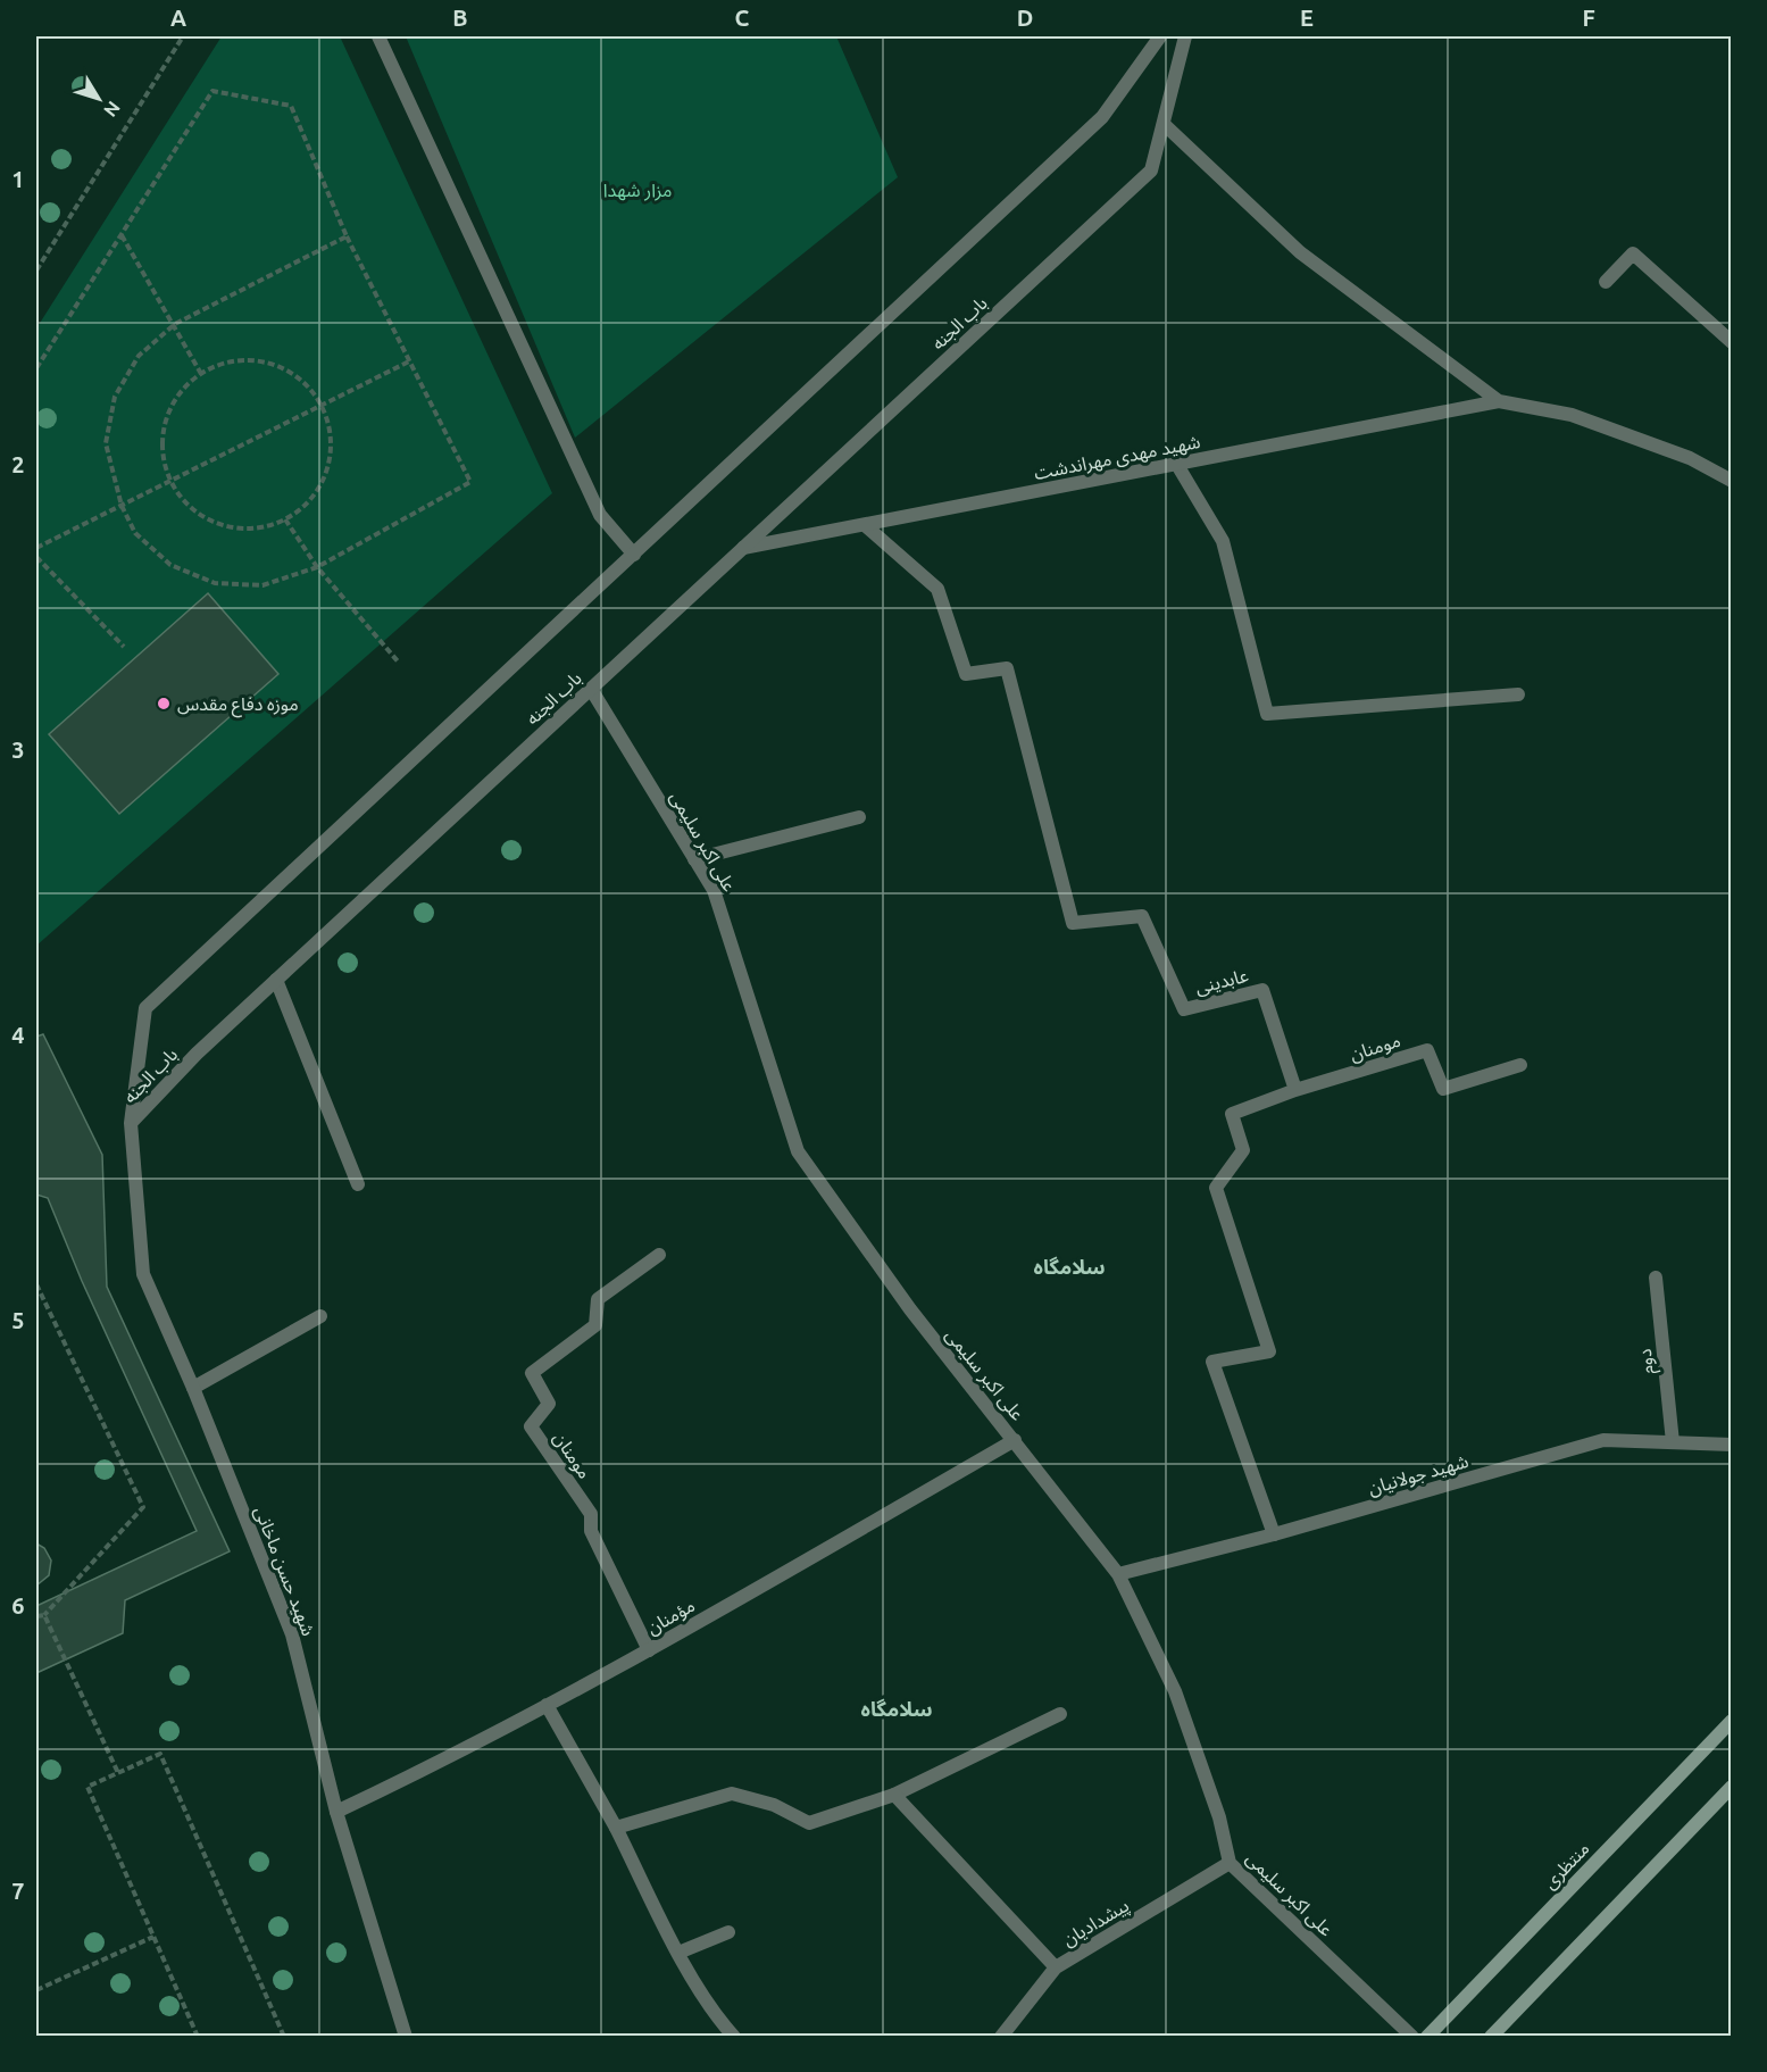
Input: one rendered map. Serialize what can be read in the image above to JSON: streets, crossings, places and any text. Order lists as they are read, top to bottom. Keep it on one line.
{"streets":{"main road":["منتظری"],"street":["باب الجنه","شهید مهدی مهراندشت","علی اکبر سلیمی","عابدینی","مومنان","دوم","شهید جولانیان","شهید حسن ماخانی","مؤمنان","پیشدادیان"]},"crossings":[["باب الجنه","شهید مهدی مهراندشت"],["باب الجنه","علی اکبر سلیمی"],["باب الجنه","شهید حسن ماخانی"],["شهید مهدی مهراندشت","عابدینی"],["علی اکبر سلیمی","شهید جولانیان"],["علی اکبر سلیمی","مؤمنان"],["علی اکبر سلیمی","پیشدادیان"],["عابدینی","مومنان"],["مومنان","مؤمنان"],["دوم","شهید جولانیان"],["شهید حسن ماخانی","مؤمنان"]],"districts":["سلامگاه","سلامگاه"],"parks":["مزار شهدا"],"places":["موزه دفاع مقدس"],"north":"bottom right","grid":{"columns":["A","B","C","D","E","F"],"rows":["1","2","3","4","5","6","7"]}}
